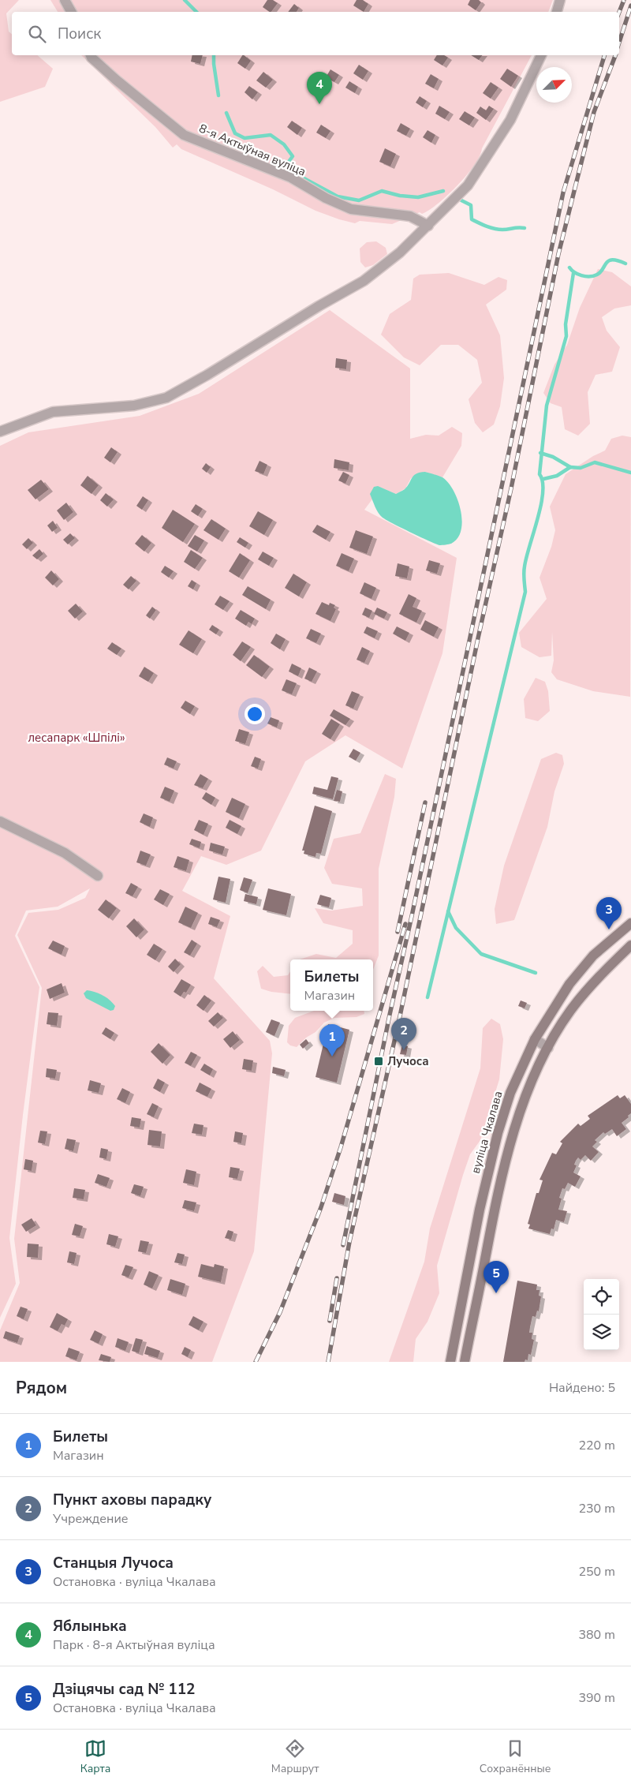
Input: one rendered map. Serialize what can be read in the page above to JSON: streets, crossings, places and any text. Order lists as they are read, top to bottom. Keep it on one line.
{"streets":{"main road":["вуліца Чкалава"],"street":["8-я Актыўная вуліца"]},"parks":["лесапарк «Шпілі»"],"places":{"transit":["Лучоса"]},"north":"top right","page":{"search":"Поиск","pins":["4","3","2","1","5"],"popup":["Билеты","Магазин"],"heading":["Рядом","Найдено: 5"],"list":[{"mark":"1","name":"Билеты","note":"Магазин","value":"220 m"},{"mark":"2","name":"Пункт аховы парадку","note":"Учреждение","value":"230 m"},{"mark":"3","name":"Станцыя Лучоса","note":"Остановка · вуліца Чкалава","value":"250 m"},{"mark":"4","name":"Яблынька","note":"Парк · 8-я Актыўная вуліца","value":"380 m"},{"mark":"5","name":"Дзіцячы сад № 112","note":"Остановка · вуліца Чкалава","value":"390 m"}],"nav":["Карта","Маршрут","Сохранённые"]}}
